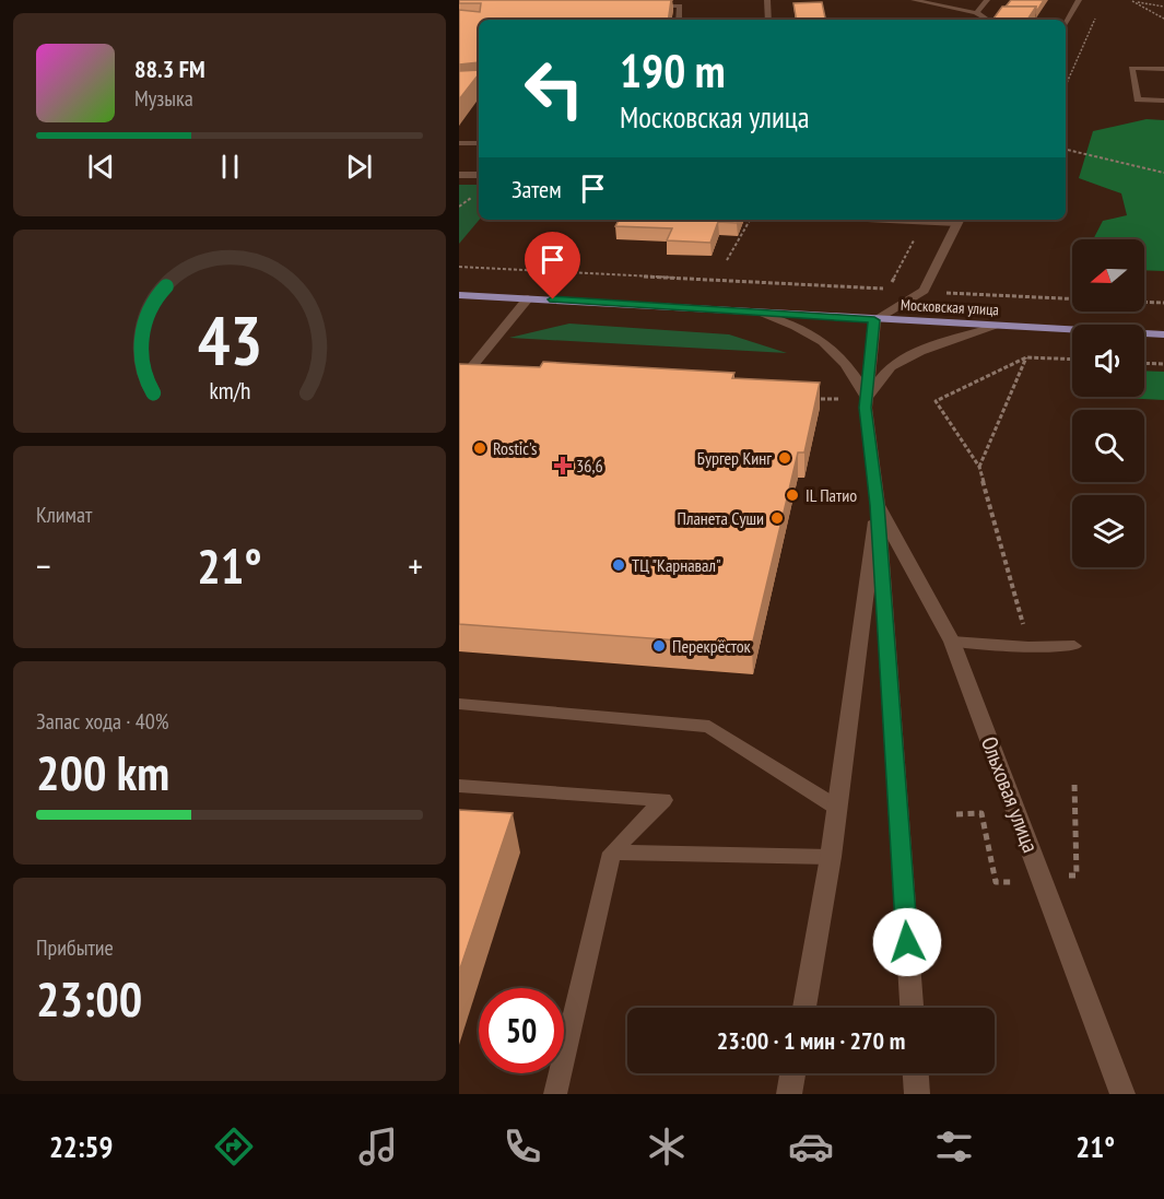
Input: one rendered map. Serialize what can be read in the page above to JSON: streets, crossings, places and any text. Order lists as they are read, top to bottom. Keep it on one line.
{"streets":{"main road":["Московская улица"],"street":["Ольховая улица"]},"crossings":[["Московская улица","Ольховая улица"]],"places":{"other":["Rostic's","Бургер Кинг","IL Патио","Планета Суши","ТЦ \"Карнавал\"","Перекрёсток"],"health":["36,6"]},"north":"left","page":{"turn":["190 m","Московская улица"],"song":["88.3 FM","Музыка"],"then":"Затем","tile":["Климат",["Запас хода · 40%","200 km"],["Прибытие","23:00"]],"heat":["−","21°","+"],"limit":"50","trip":"23:00 · 1 мин · 270 m","tabs":["22:59","21°"],"gauge":["43","km/h"]}}
